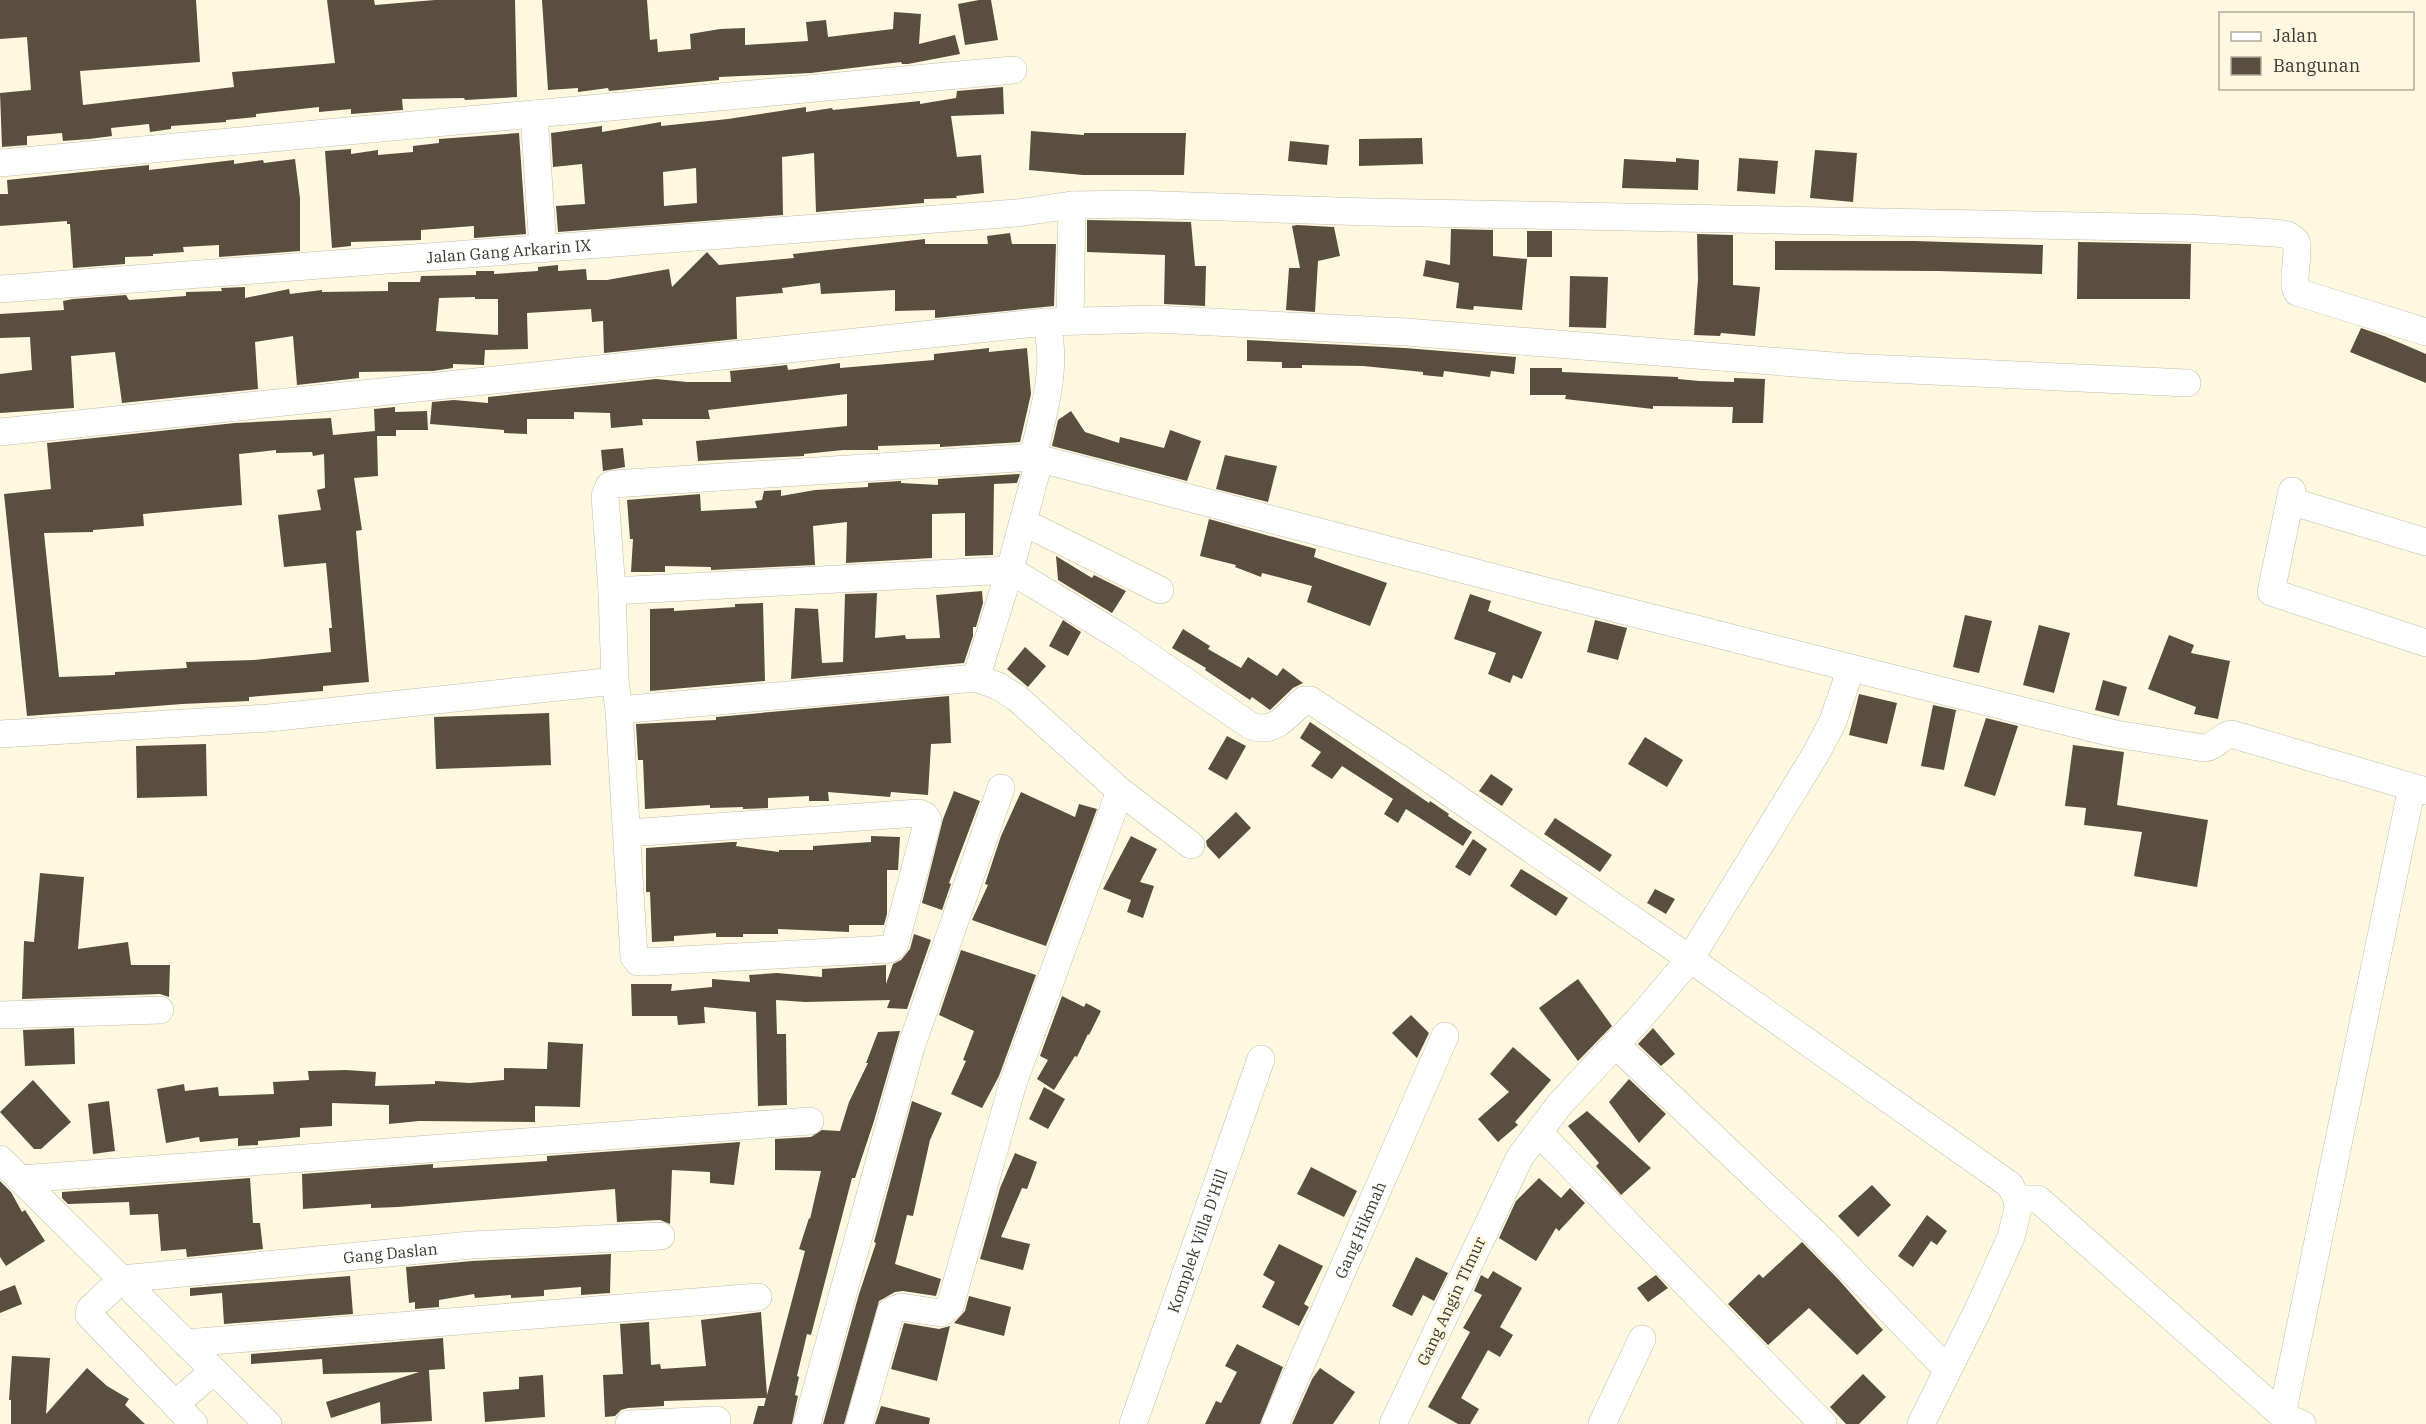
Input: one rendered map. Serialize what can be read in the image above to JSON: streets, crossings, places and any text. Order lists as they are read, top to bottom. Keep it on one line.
{"streets":{"street":["Jalan Gang Arkarin IX","Gang Hikmah","Komplek Villa D'Hill","Gang Daslan","Gang Angin TImur"]},"legend":["Jalan","Bangunan"]}
